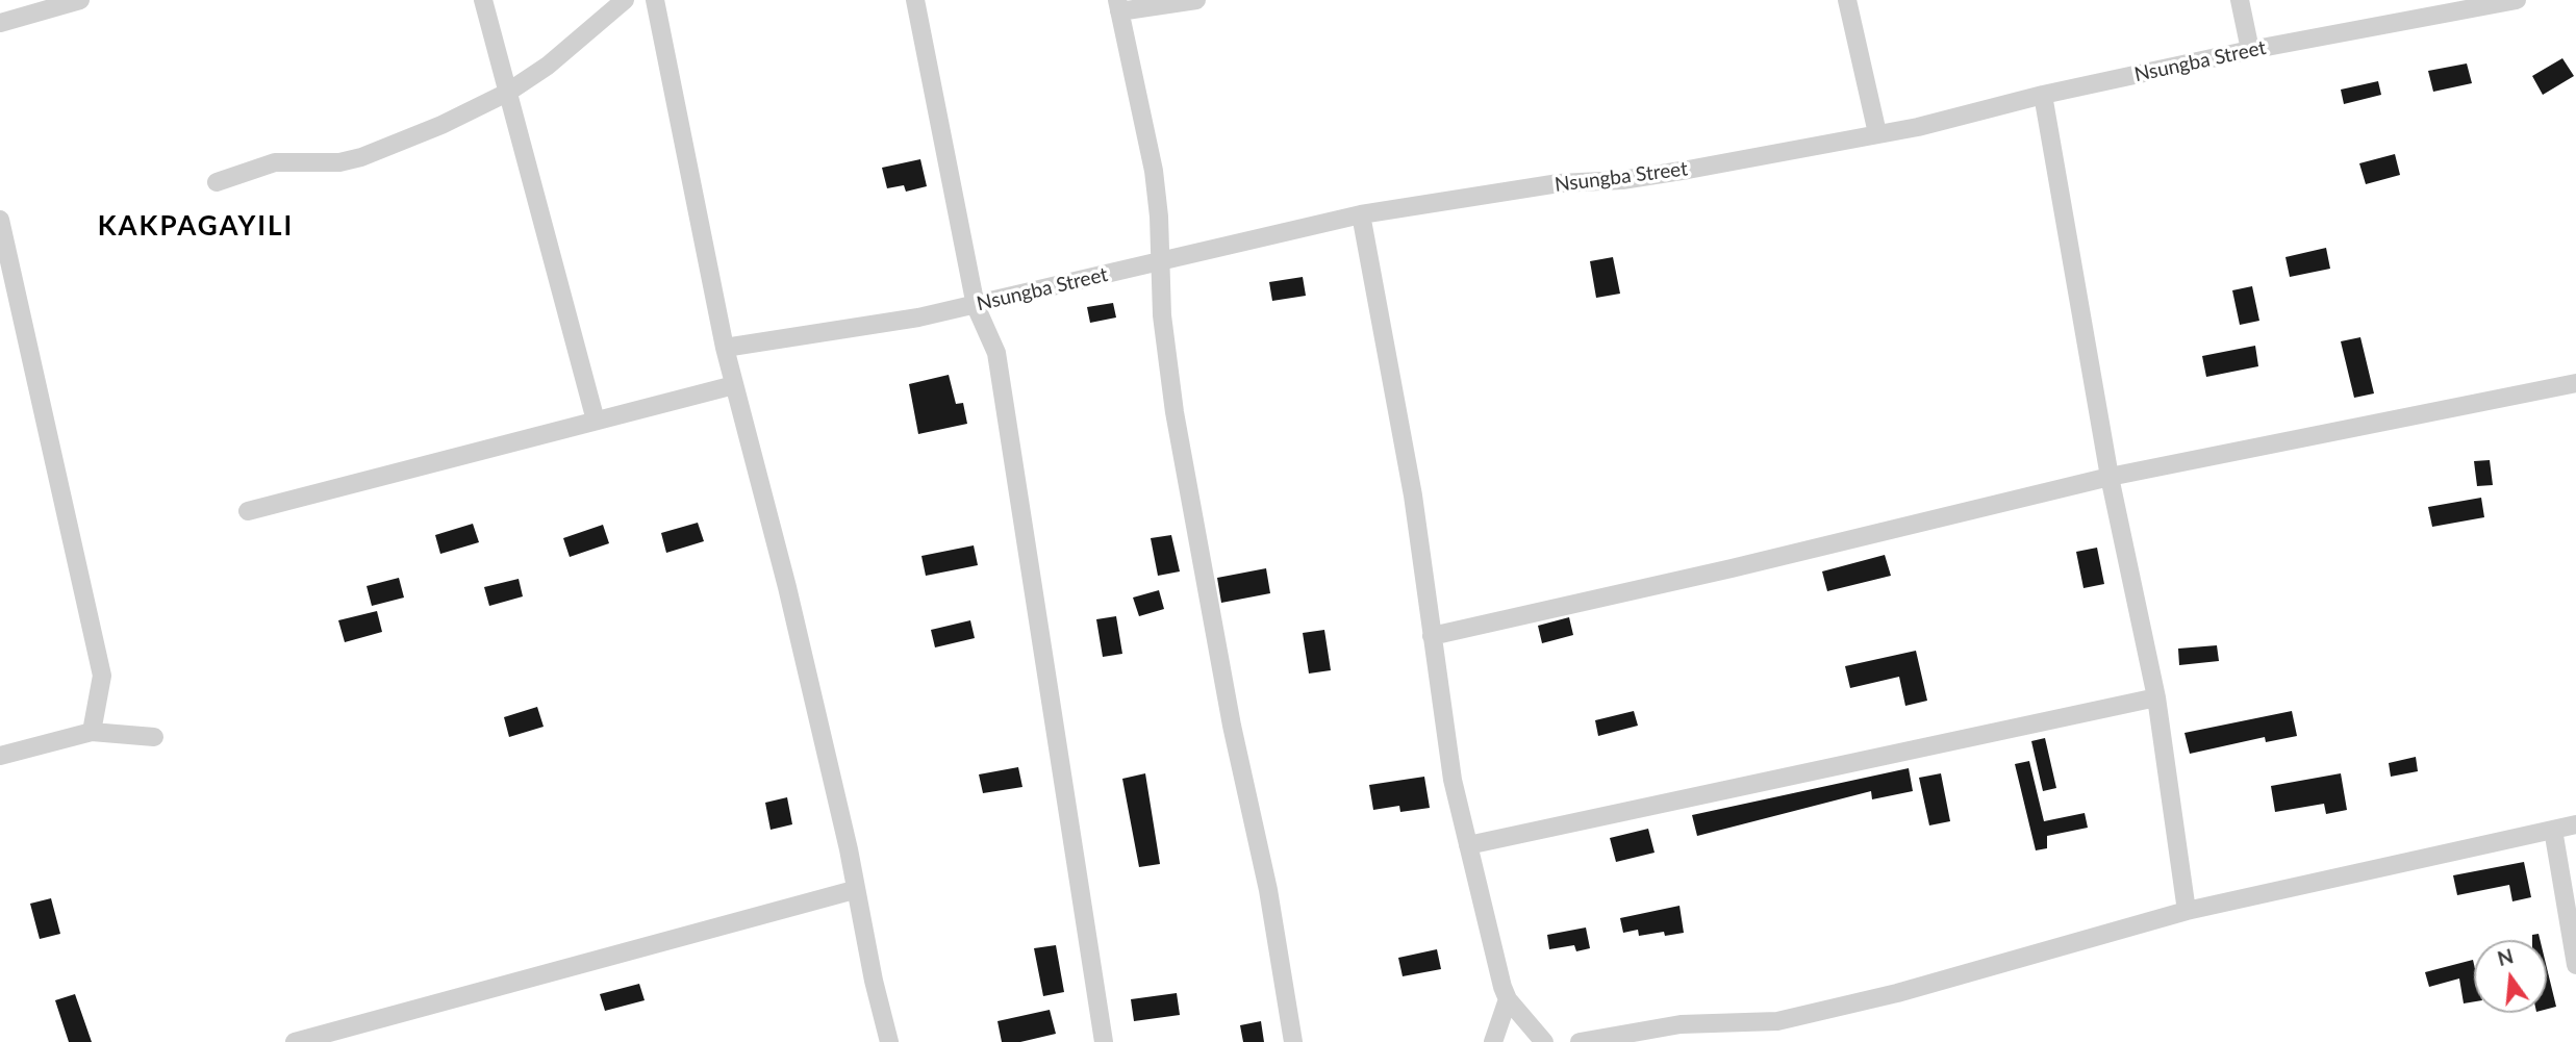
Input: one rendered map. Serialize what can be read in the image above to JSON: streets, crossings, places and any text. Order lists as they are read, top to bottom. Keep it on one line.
{"streets":{"street":["Nsungba Street"]},"districts":["KAKPAGAYILI"],"north":"top"}
